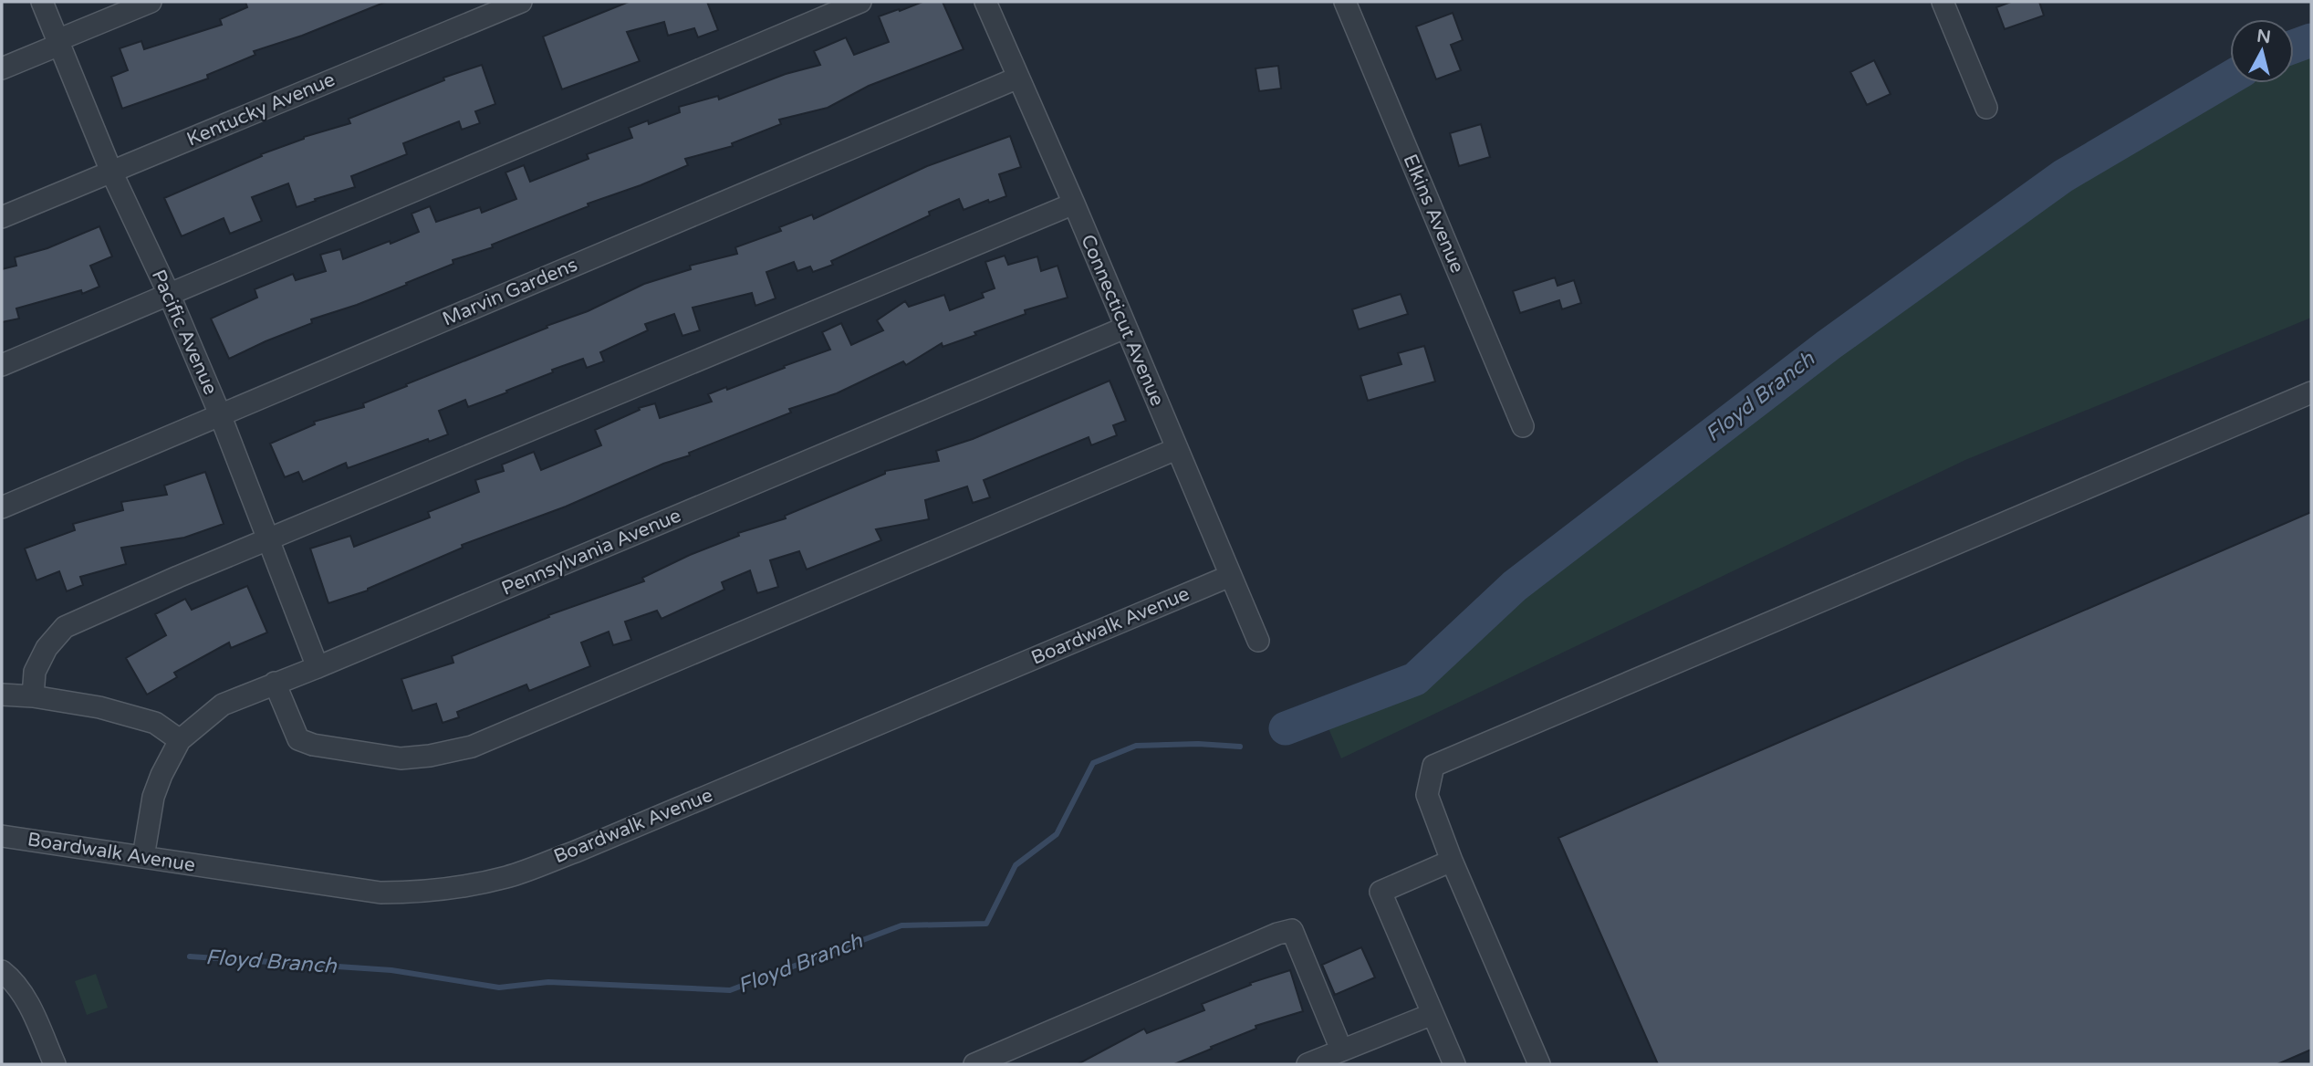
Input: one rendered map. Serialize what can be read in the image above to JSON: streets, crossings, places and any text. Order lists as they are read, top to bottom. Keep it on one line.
{"streets":{"street":["Kentucky Avenue","Elkins Avenue","Marvin Gardens","Connecticut Avenue","Pacific Avenue","Pennsylvania Avenue","Boardwalk Avenue"]},"crossings":[["Kentucky Avenue","Pacific Avenue"],["Marvin Gardens","Connecticut Avenue"],["Marvin Gardens","Pacific Avenue"],["Connecticut Avenue","Pennsylvania Avenue"],["Connecticut Avenue","Boardwalk Avenue"],["Pacific Avenue","Pennsylvania Avenue"],["Pennsylvania Avenue","Boardwalk Avenue"]],"water":["Floyd Branch"],"north":"top"}
